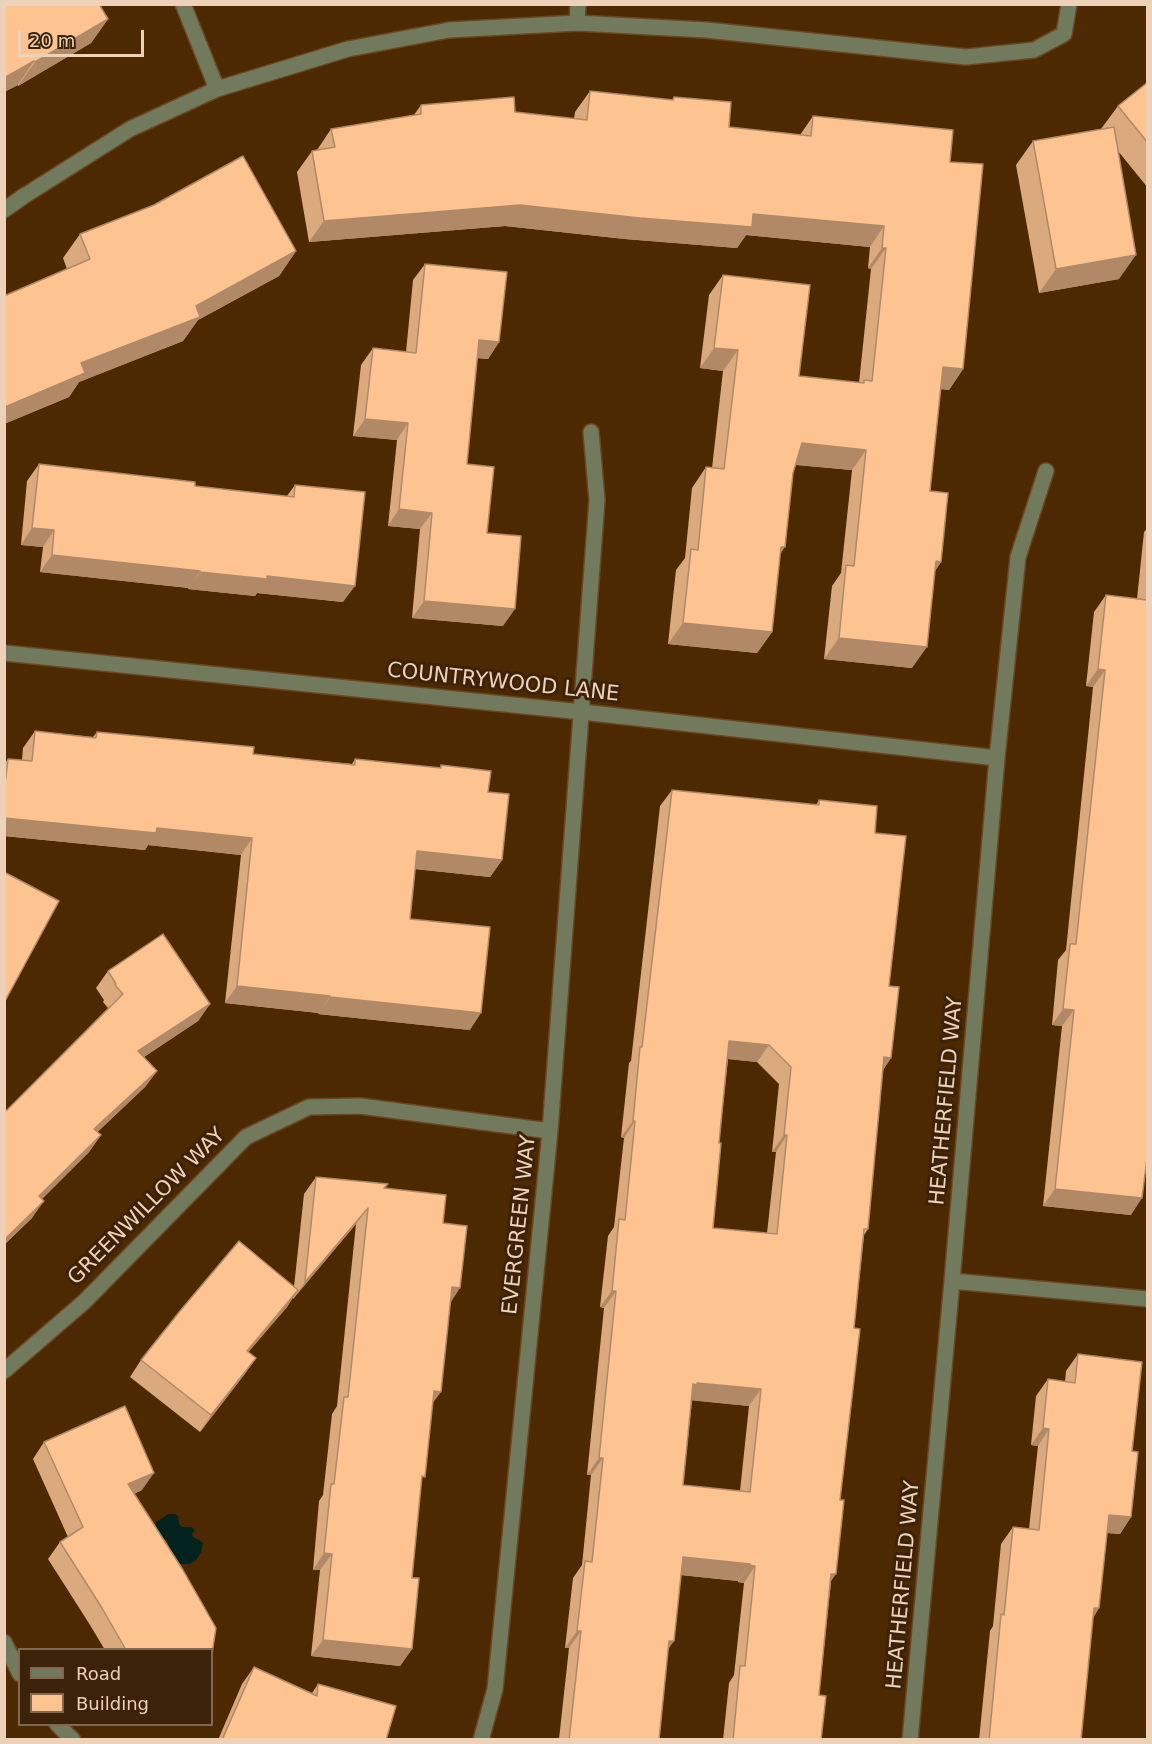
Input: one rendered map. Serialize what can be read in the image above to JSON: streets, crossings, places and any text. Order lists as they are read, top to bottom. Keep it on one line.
{"streets":{"street":["COUNTRYWOOD LANE","HEATHERFIELD WAY","GREENWILLOW WAY","EVERGREEN WAY"]},"crossings":[["COUNTRYWOOD LANE","HEATHERFIELD WAY"],["COUNTRYWOOD LANE","EVERGREEN WAY"],["GREENWILLOW WAY","EVERGREEN WAY"]],"legend":["Road","Building"],"scale_bar":"20 m"}
